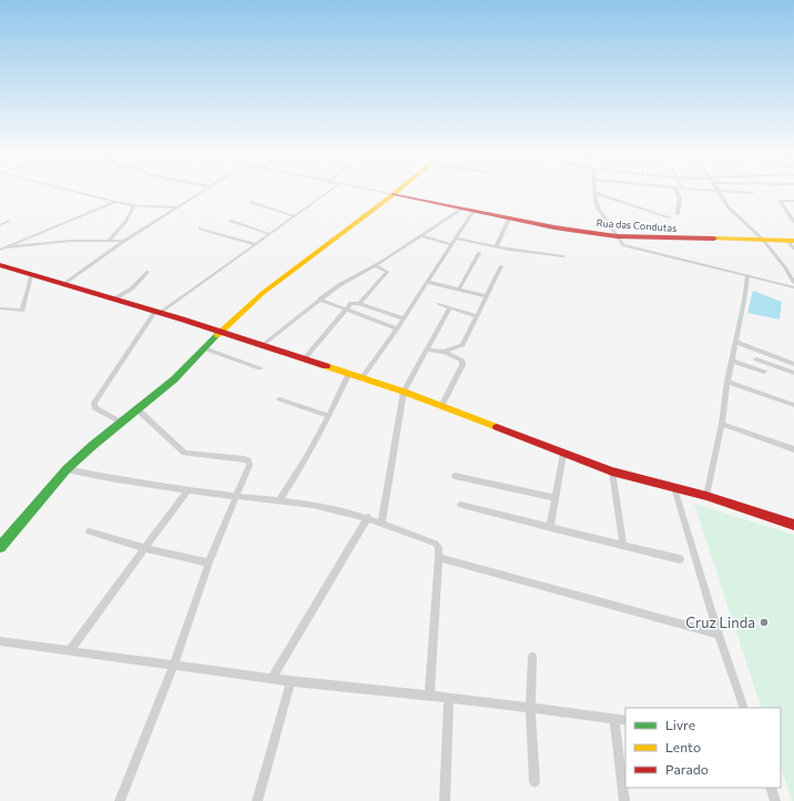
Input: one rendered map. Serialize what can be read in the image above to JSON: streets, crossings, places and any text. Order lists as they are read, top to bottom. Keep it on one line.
{"streets":{"street":["Rua das Condutas"]},"places":["Cruz Linda"],"legend":["Livre","Lento","Parado"]}
